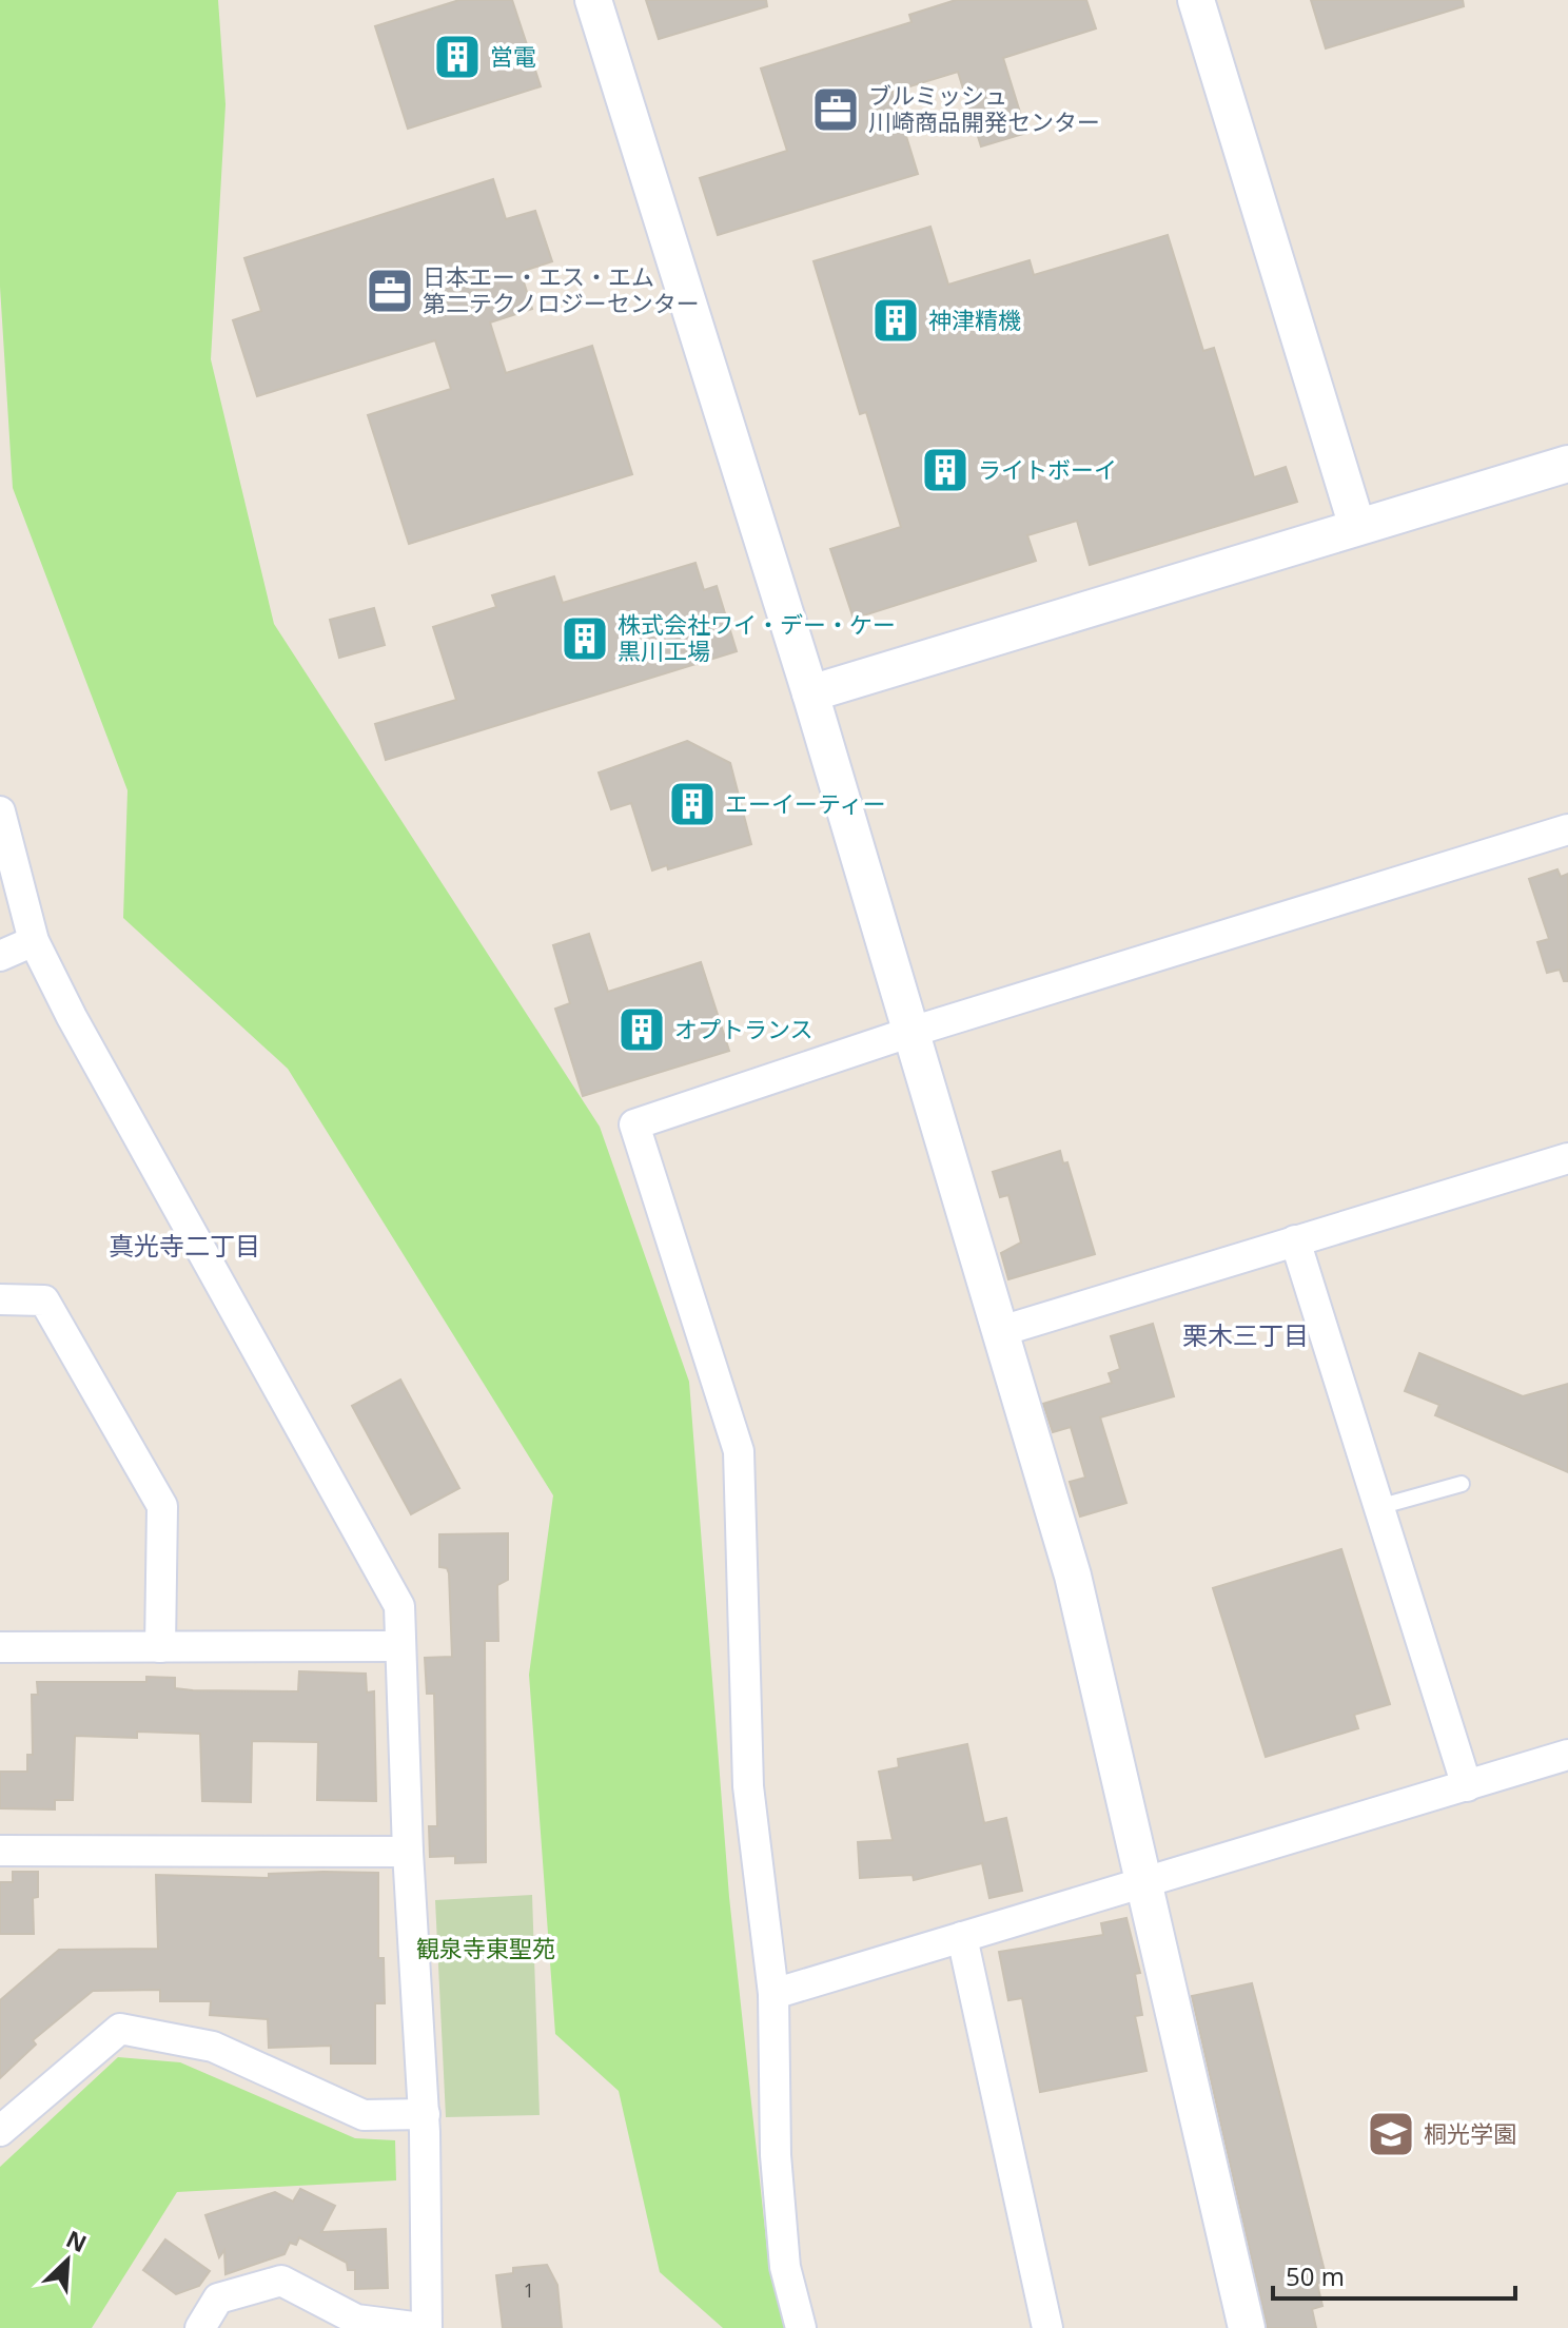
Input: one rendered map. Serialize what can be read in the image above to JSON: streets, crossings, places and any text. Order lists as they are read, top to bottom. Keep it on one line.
{"districts":["真光寺二丁目","栗木三丁目"],"parks":["観泉寺東聖苑"],"places":{"building":["営電","神津精機","ライトボーイ","株式会社ワイ・デー・ケー 黒川工場","エーイーティー","オプトランス"],"office":["ブルミッシュ 川崎商品開発センター","日本エー・エス・エム 第二テクノロジーセンター"],"school or university":["桐光学園"]},"house_numbers":["1"],"scale_bar":"50 m","north":"top right"}
